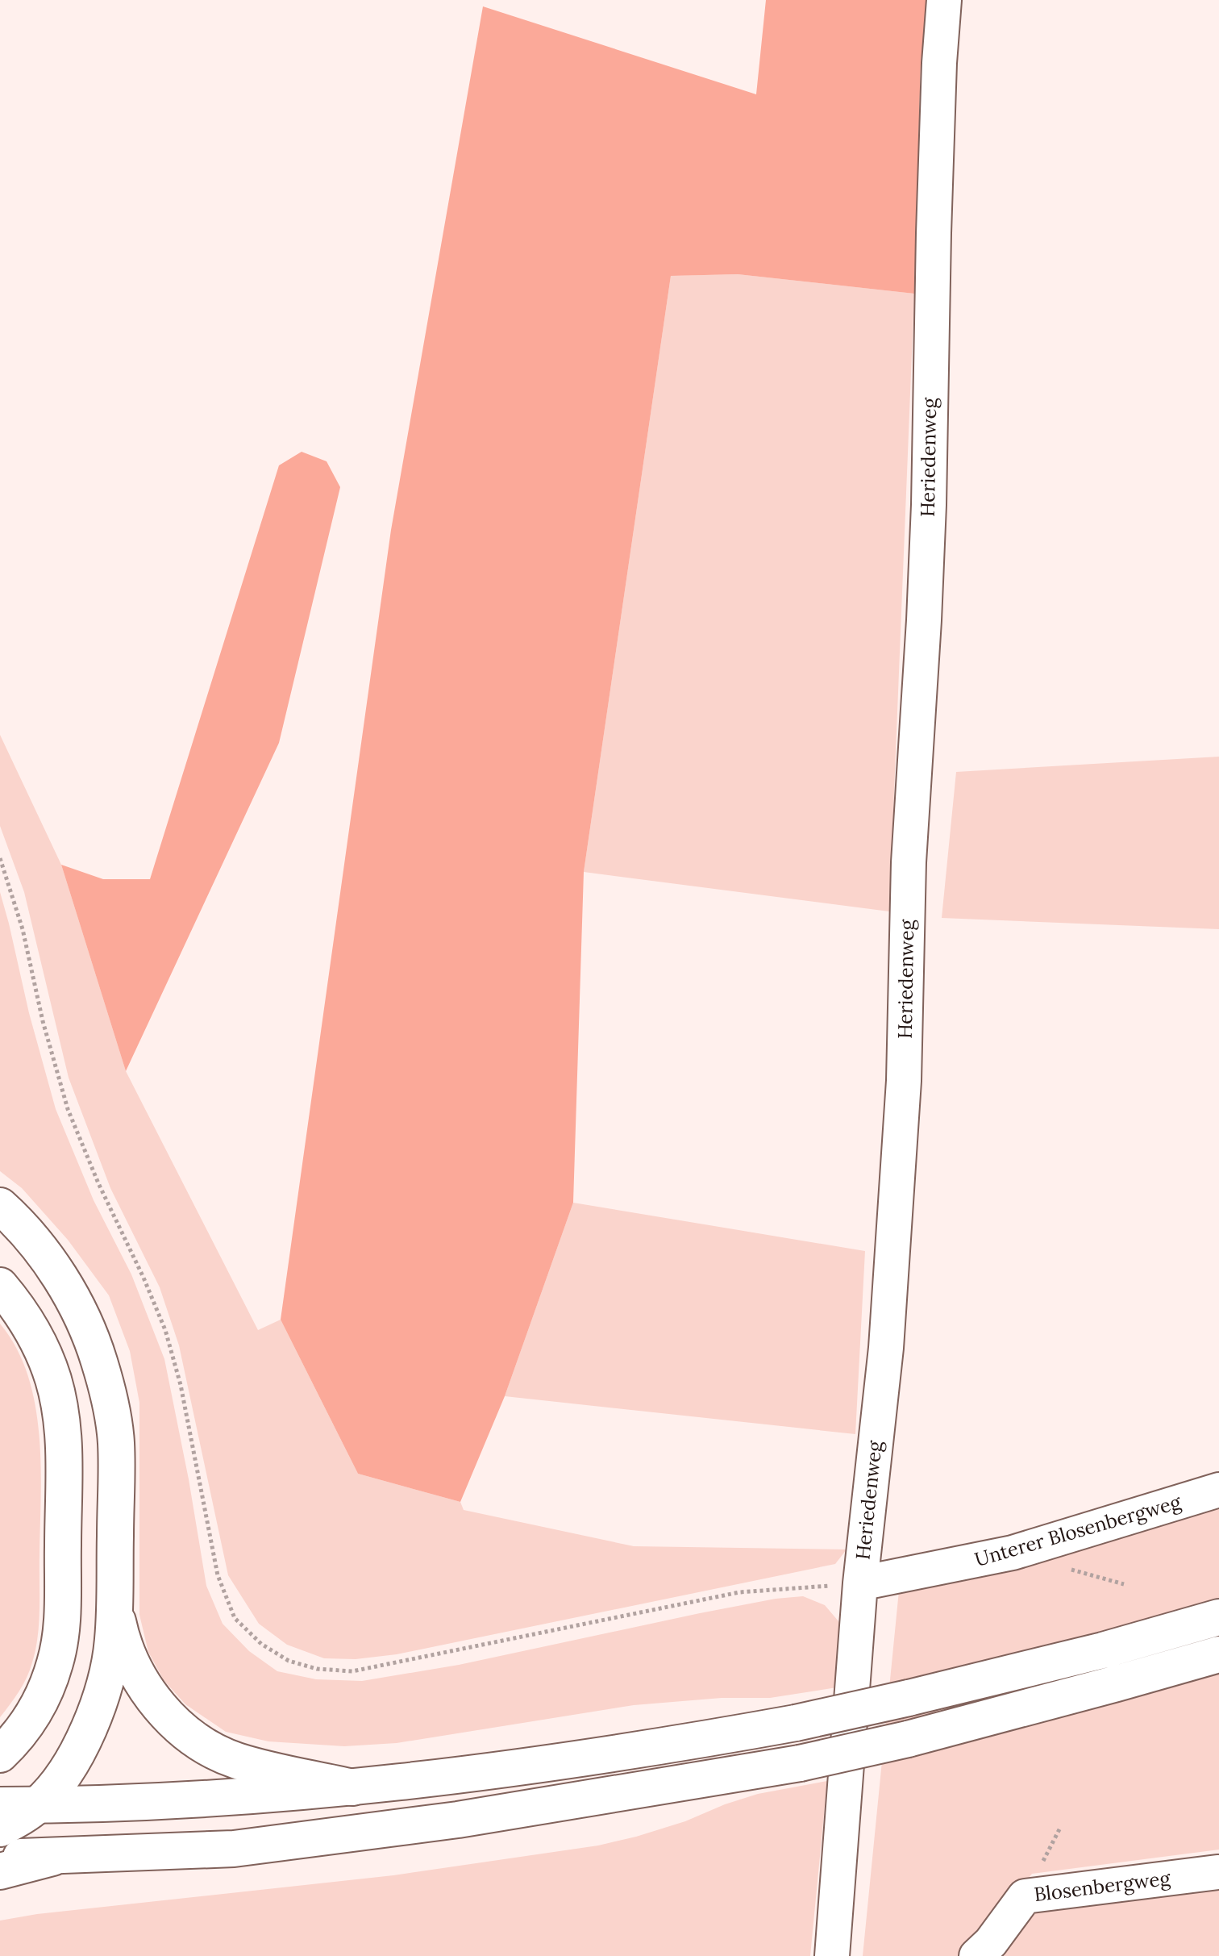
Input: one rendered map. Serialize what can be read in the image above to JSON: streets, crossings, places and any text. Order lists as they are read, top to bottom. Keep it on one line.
{"streets":{"street":["Heriedenweg","Unterer Blosenbergweg","Blosenbergweg"]},"crossings":[["Heriedenweg","Unterer Blosenbergweg"]]}
